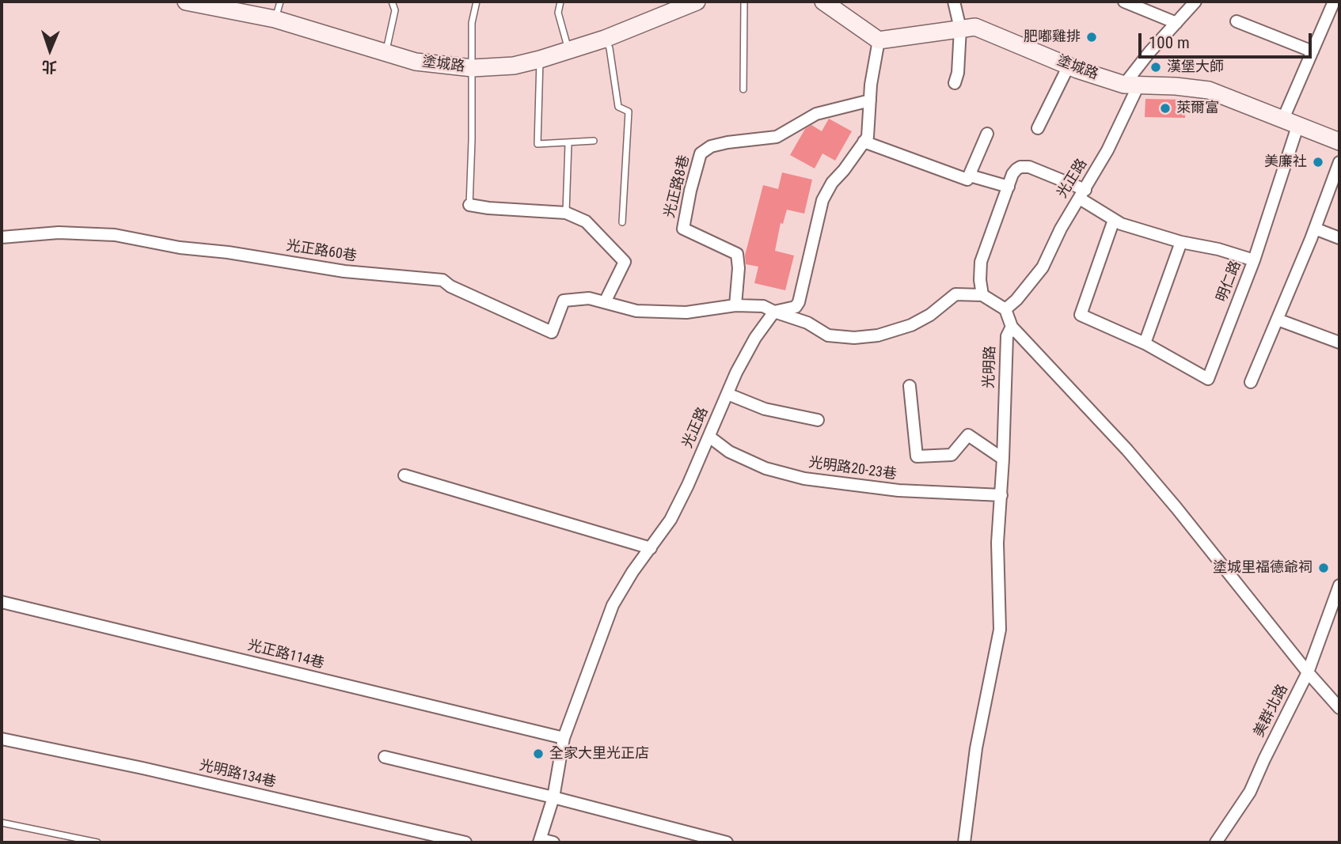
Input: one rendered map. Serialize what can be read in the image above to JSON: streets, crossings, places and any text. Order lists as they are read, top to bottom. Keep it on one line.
{"streets":{"street":["塗城路","光正路","光正路8巷","光正路60巷","明仁路","光明路","光明路20-23巷","光正路114巷","美群北路","光明路134巷"]},"crossings":[["塗城路","光正路"],["塗城路","明仁路"],["光正路","光正路60巷"],["光正路","光明路20-23巷"],["光正路","光正路114巷"],["光正路8巷","光正路60巷"],["光明路","光明路20-23巷"]],"places":["肥嘟雞排","漢堡大師","萊爾富","美廉社","塗城里福德爺祠","全家大里光正店"],"scale_bar":"100 m","north":"bottom"}
